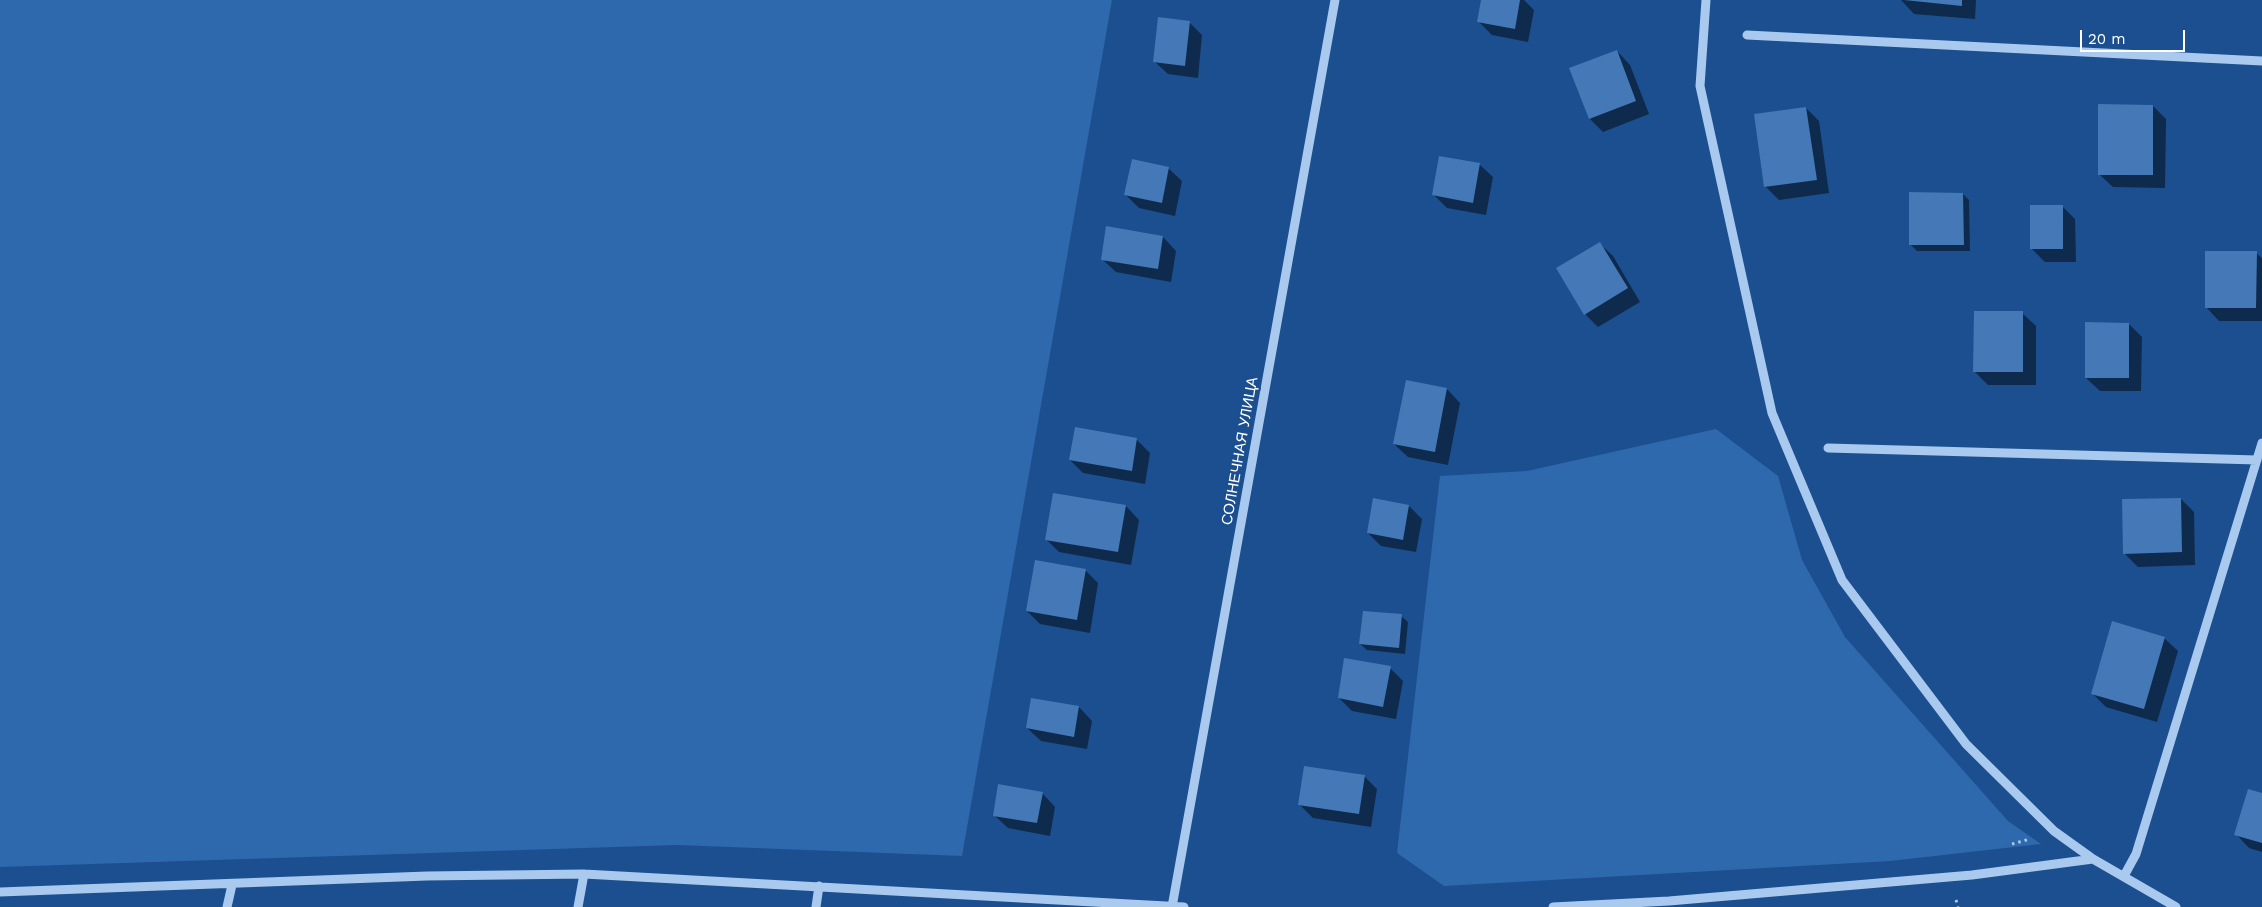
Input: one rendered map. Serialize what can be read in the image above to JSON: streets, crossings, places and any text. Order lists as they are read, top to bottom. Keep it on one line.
{"streets":{"street":["СОЛНЕЧНАЯ УЛИЦА"]},"scale_bar":"20 m"}
